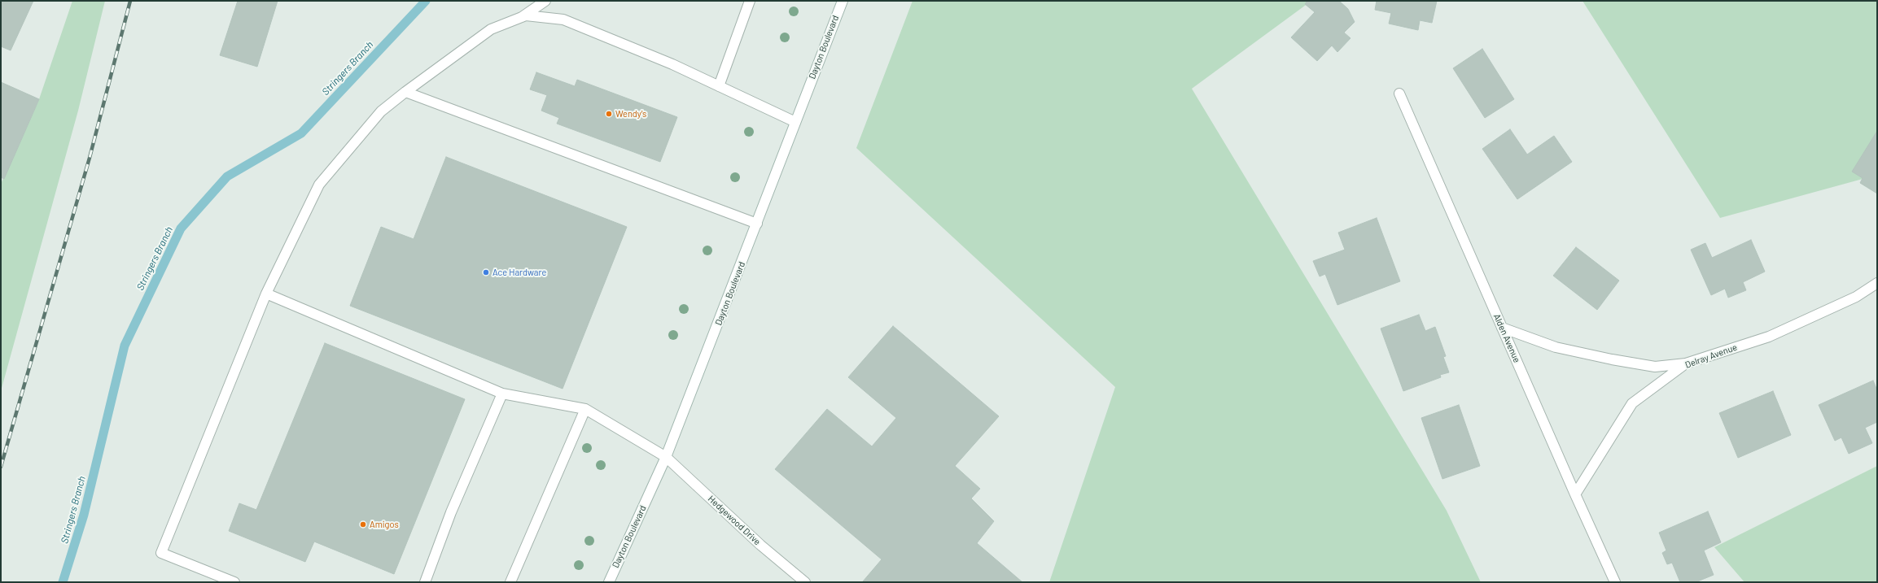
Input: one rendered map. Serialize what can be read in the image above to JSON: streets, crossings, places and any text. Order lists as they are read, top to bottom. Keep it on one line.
{"streets":{"street":["Dayton Boulevard","Alden Avenue","Delray Avenue","Hedgewood Drive"]},"crossings":[["Dayton Boulevard","Hedgewood Drive"],["Alden Avenue","Delray Avenue"]],"water":["Stringers Branch"],"places":["Wendy's","Ace Hardware","Amigos"]}
